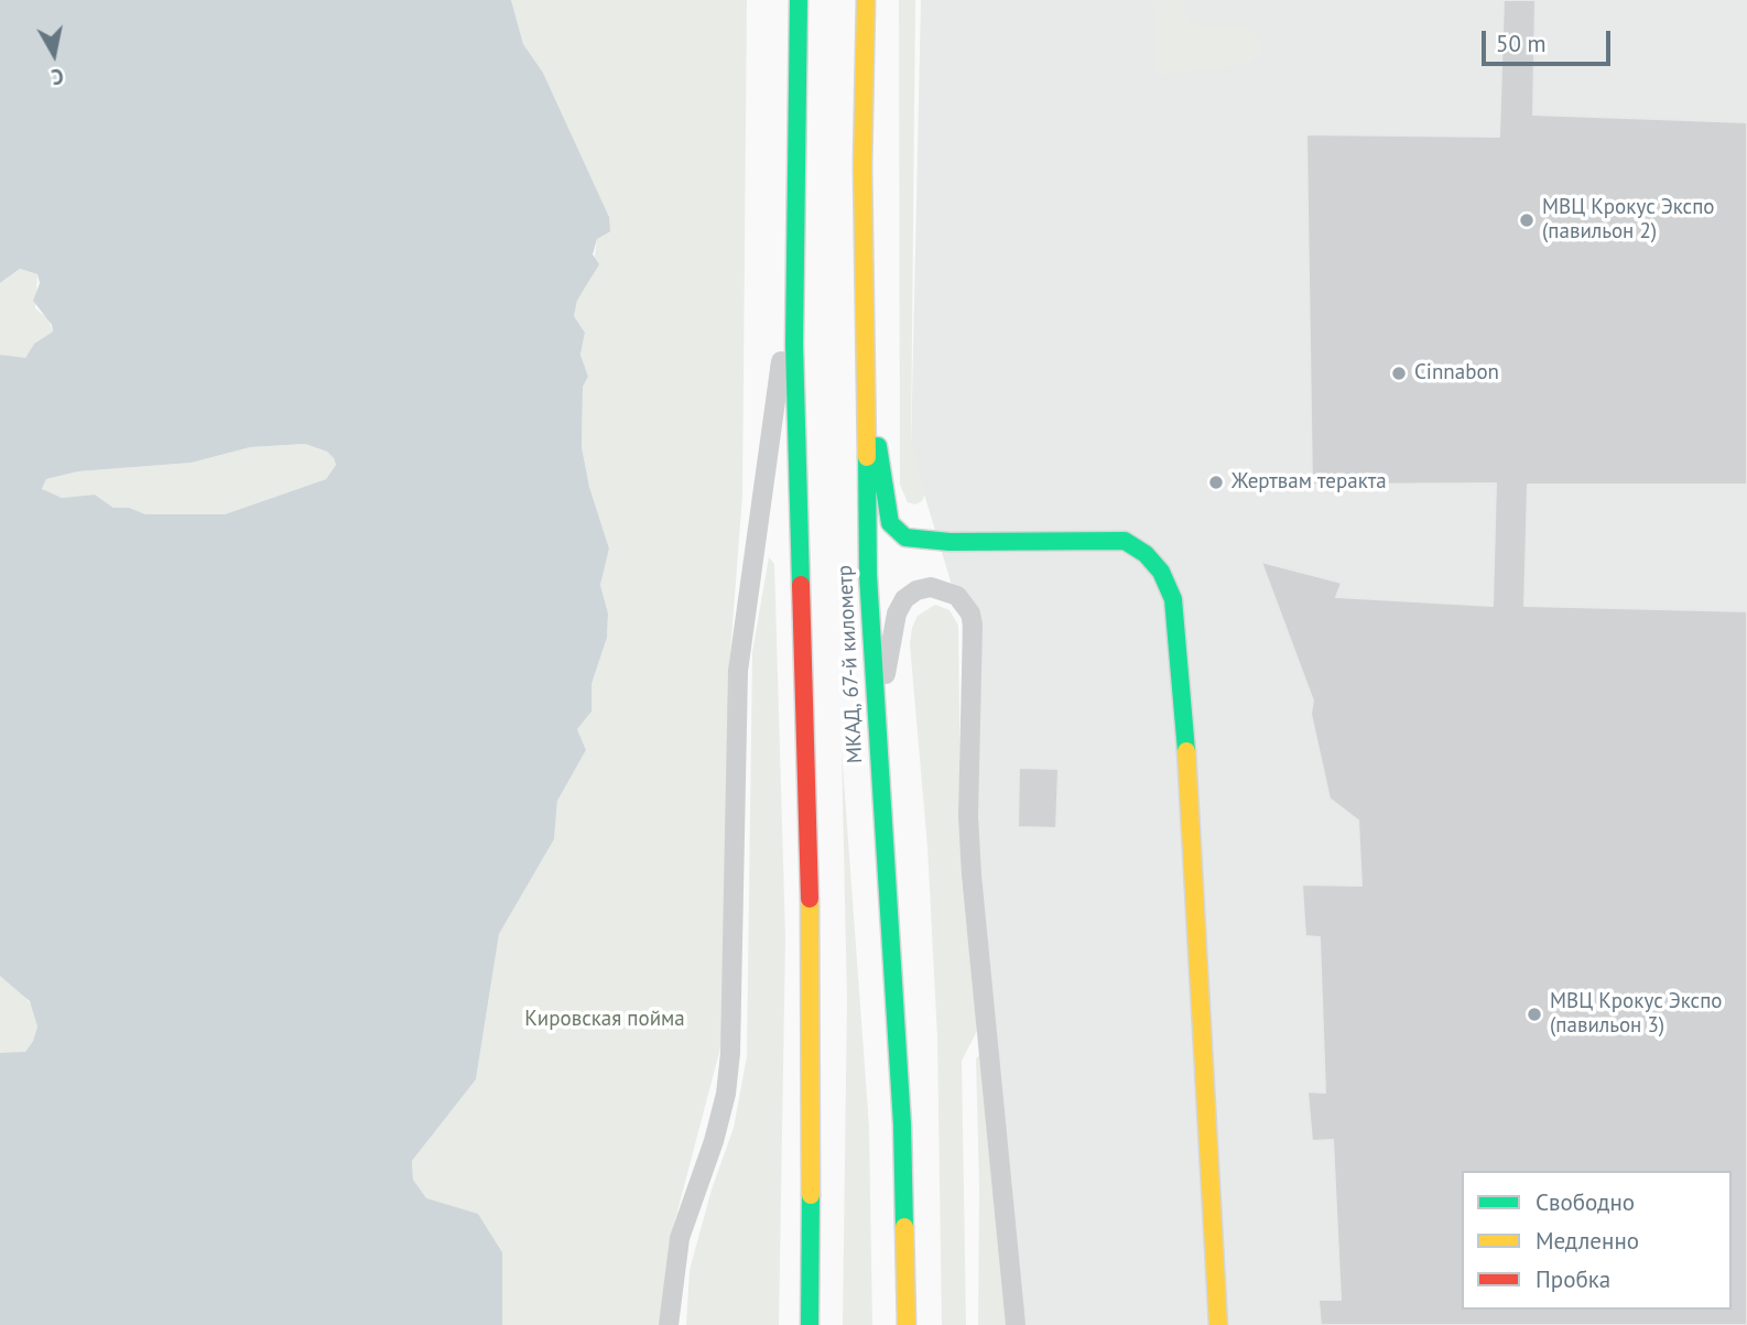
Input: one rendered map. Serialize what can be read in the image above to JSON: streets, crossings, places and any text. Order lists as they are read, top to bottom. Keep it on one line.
{"streets":{"main road":["МКАД, 67-й километр"]},"parks":["Кировская пойма"],"places":["МВЦ Крокус Экспо (павильон 2)","Cinnabon","Жертвам теракта","МВЦ Крокус Экспо (павильон 3)"],"legend":["Свободно","Медленно","Пробка"],"scale_bar":"50 m","north":"bottom"}
